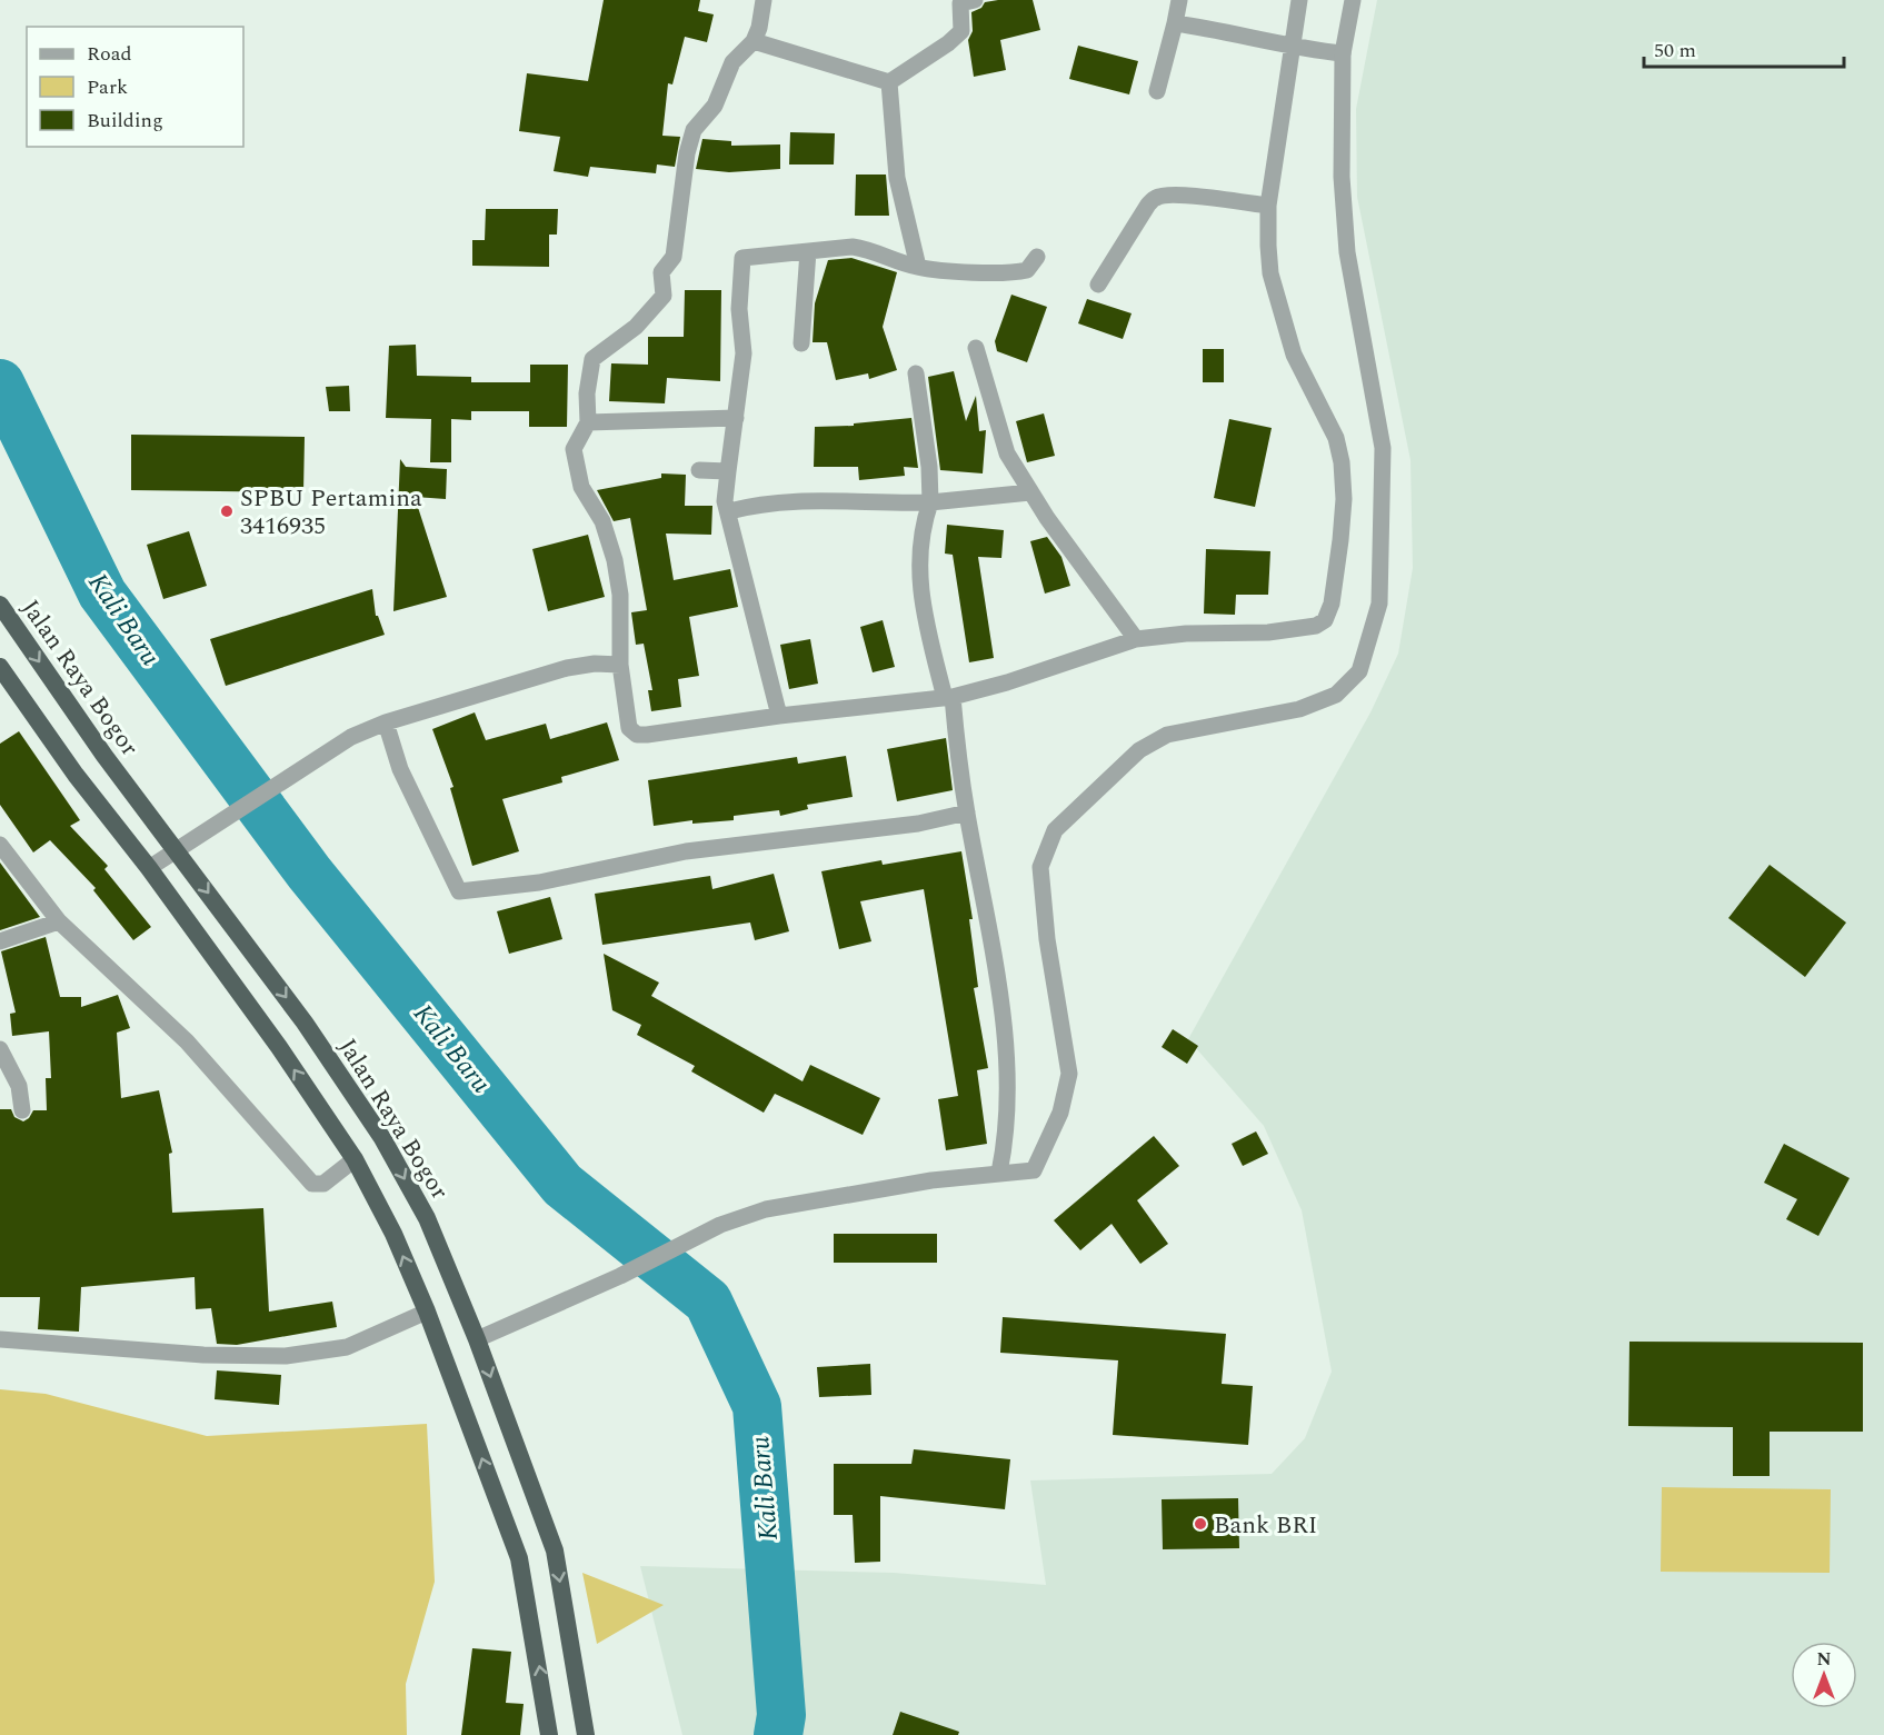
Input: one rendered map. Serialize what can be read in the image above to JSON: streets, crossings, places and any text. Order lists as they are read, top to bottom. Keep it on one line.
{"streets":{"highway":["Jalan Raya Bogor"]},"water":["Kali Baru"],"places":["SPBU Pertamina 3416935","Bank BRI"],"legend":["Road","Park","Building"],"scale_bar":"50 m","north":"top"}
